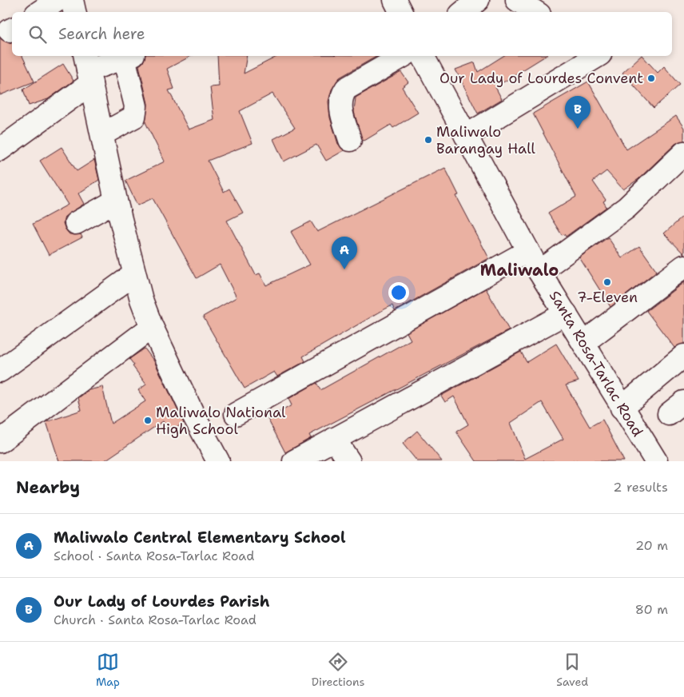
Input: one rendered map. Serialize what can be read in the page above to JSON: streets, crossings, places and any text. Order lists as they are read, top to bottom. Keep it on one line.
{"streets":{"main road":["Santa Rosa-Tarlac Road"]},"districts":["Maliwalo"],"places":["Our Lady of Lourdes Convent","Maliwalo Barangay Hall","7-Eleven","Maliwalo National High School"],"page":{"search":"Search here","pins":["B","A"],"heading":["Nearby","2 results"],"list":[{"mark":"A","name":"Maliwalo Central Elementary School","note":"School · Santa Rosa-Tarlac Road","value":"20 m"},{"mark":"B","name":"Our Lady of Lourdes Parish","note":"Church · Santa Rosa-Tarlac Road","value":"80 m"}],"nav":["Map","Directions","Saved"]}}
